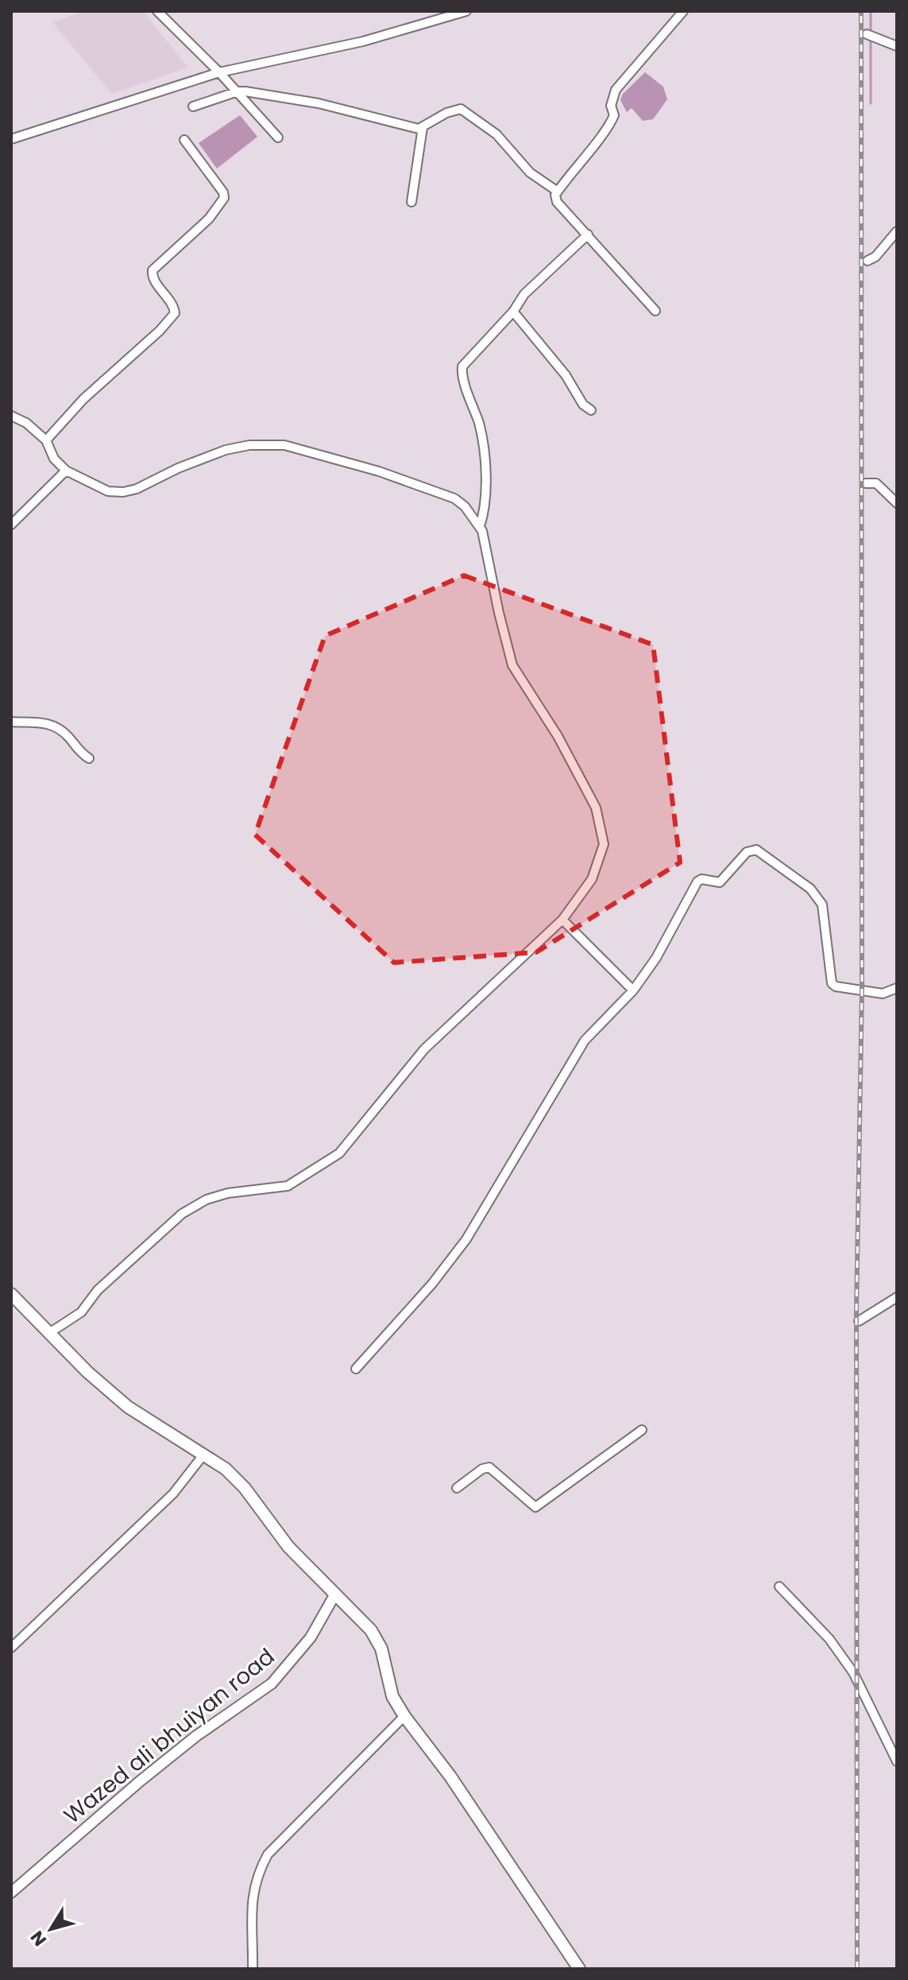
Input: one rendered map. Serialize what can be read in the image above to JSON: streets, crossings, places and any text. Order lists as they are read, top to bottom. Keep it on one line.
{"streets":{"street":["Wazed ali bhuiyan road"]},"north":"bottom left"}
